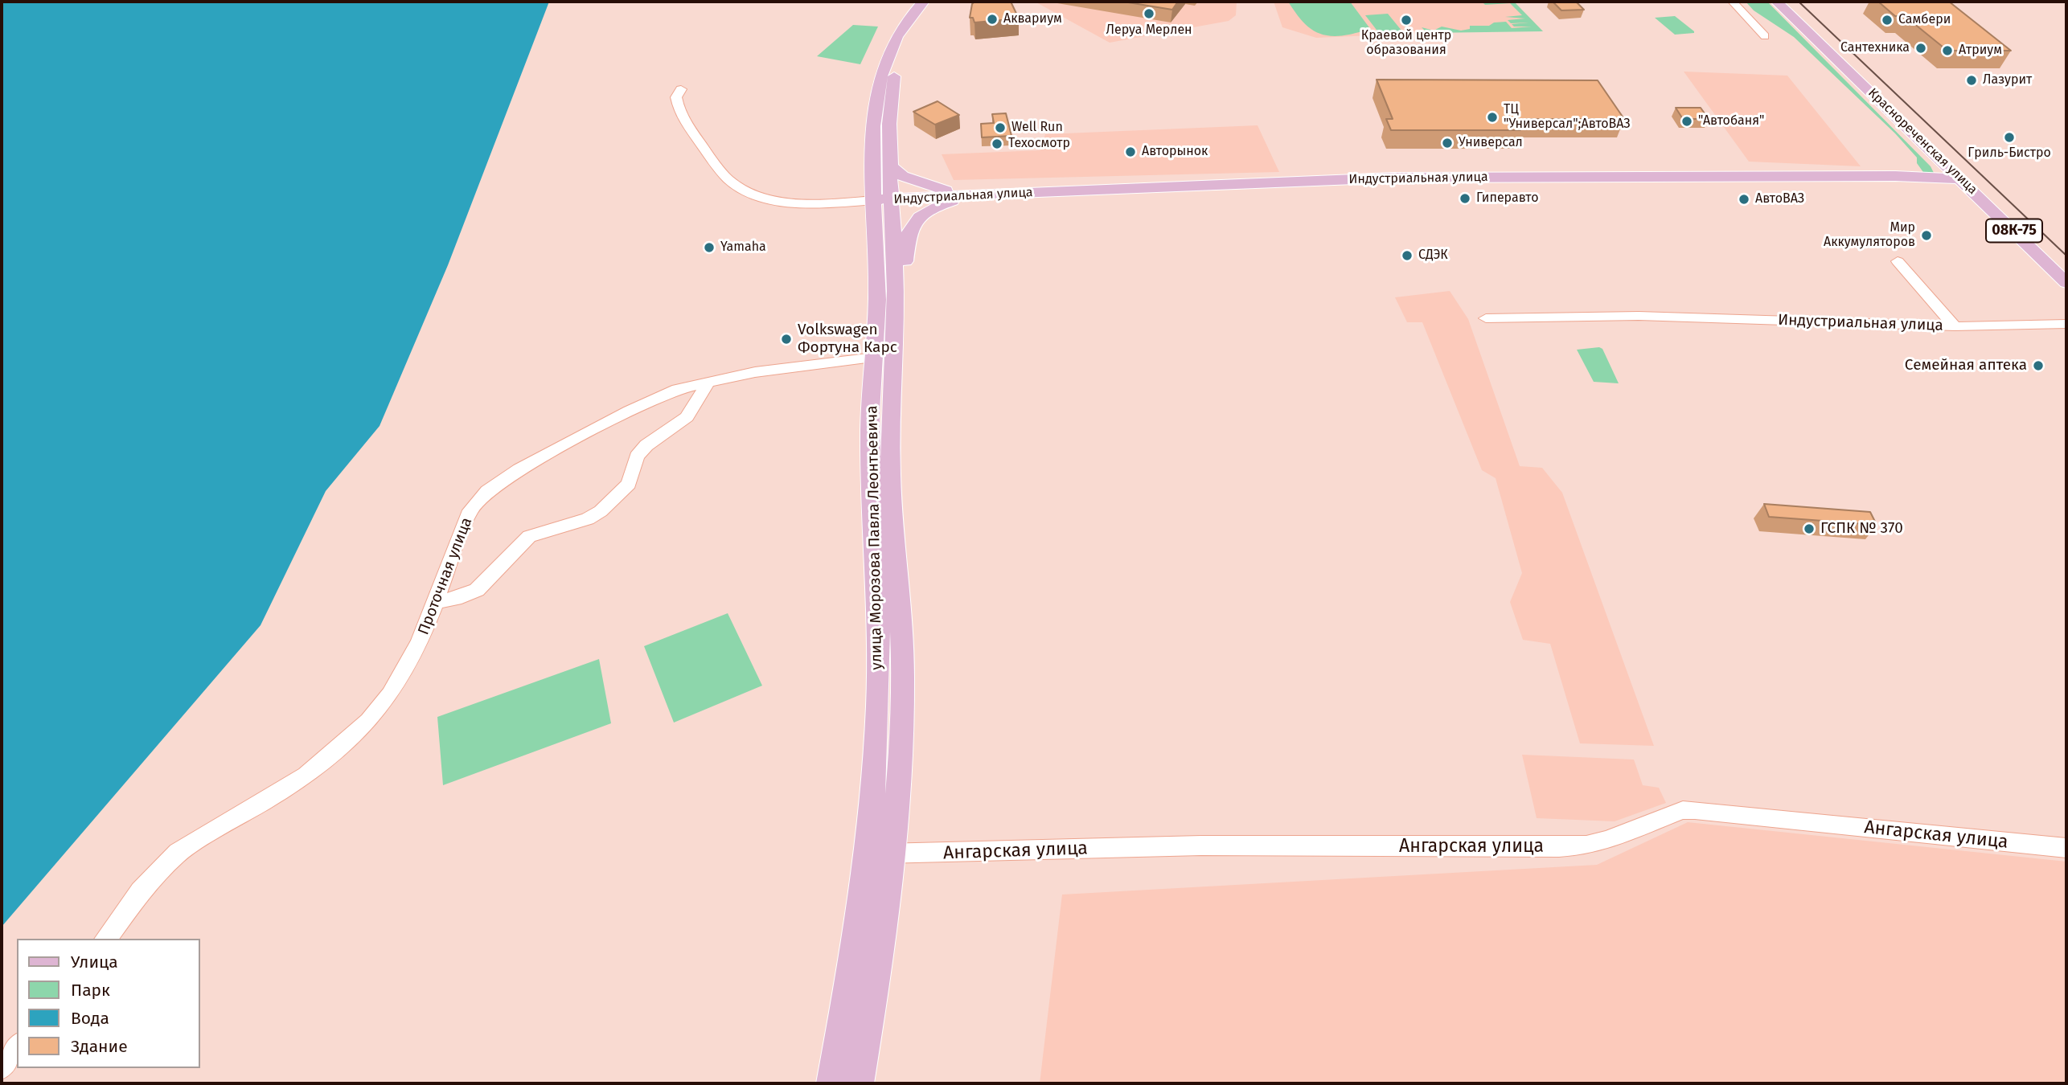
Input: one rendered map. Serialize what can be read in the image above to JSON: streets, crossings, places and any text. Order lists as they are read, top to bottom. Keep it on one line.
{"streets":{"main road":["Краснореченская улица","Индустриальная улица","08К-75","улица Морозова Павла Леонтьевича"],"street":["Проточная улица","Ангарская улица"]},"crossings":[["Краснореченская улица","Индустриальная улица"],["Индустриальная улица","улица Морозова Павла Леонтьевича"],["улица Морозова Павла Леонтьевича","Проточная улица"],["улица Морозова Павла Леонтьевича","Ангарская улица"]],"places":["Леруа Мерлен","Аквариум","Краевой центр образования","Самбери","Сантехника","Атриум","Лазурит","ТЦ \"Универсал\";АвтоВАЗ","\"Автобаня\"","Well Run","Гриль-Бистро","Универсал","Техосмотр","Авторынок","Гиперавто","АвтоВАЗ","Мир Аккумуляторов","Yamaha","СДЭК","Volkswagen Фортуна Карс","Семейная аптека","ГСПК № 370"],"legend":["Улица","Парк","Вода","Здание"]}
